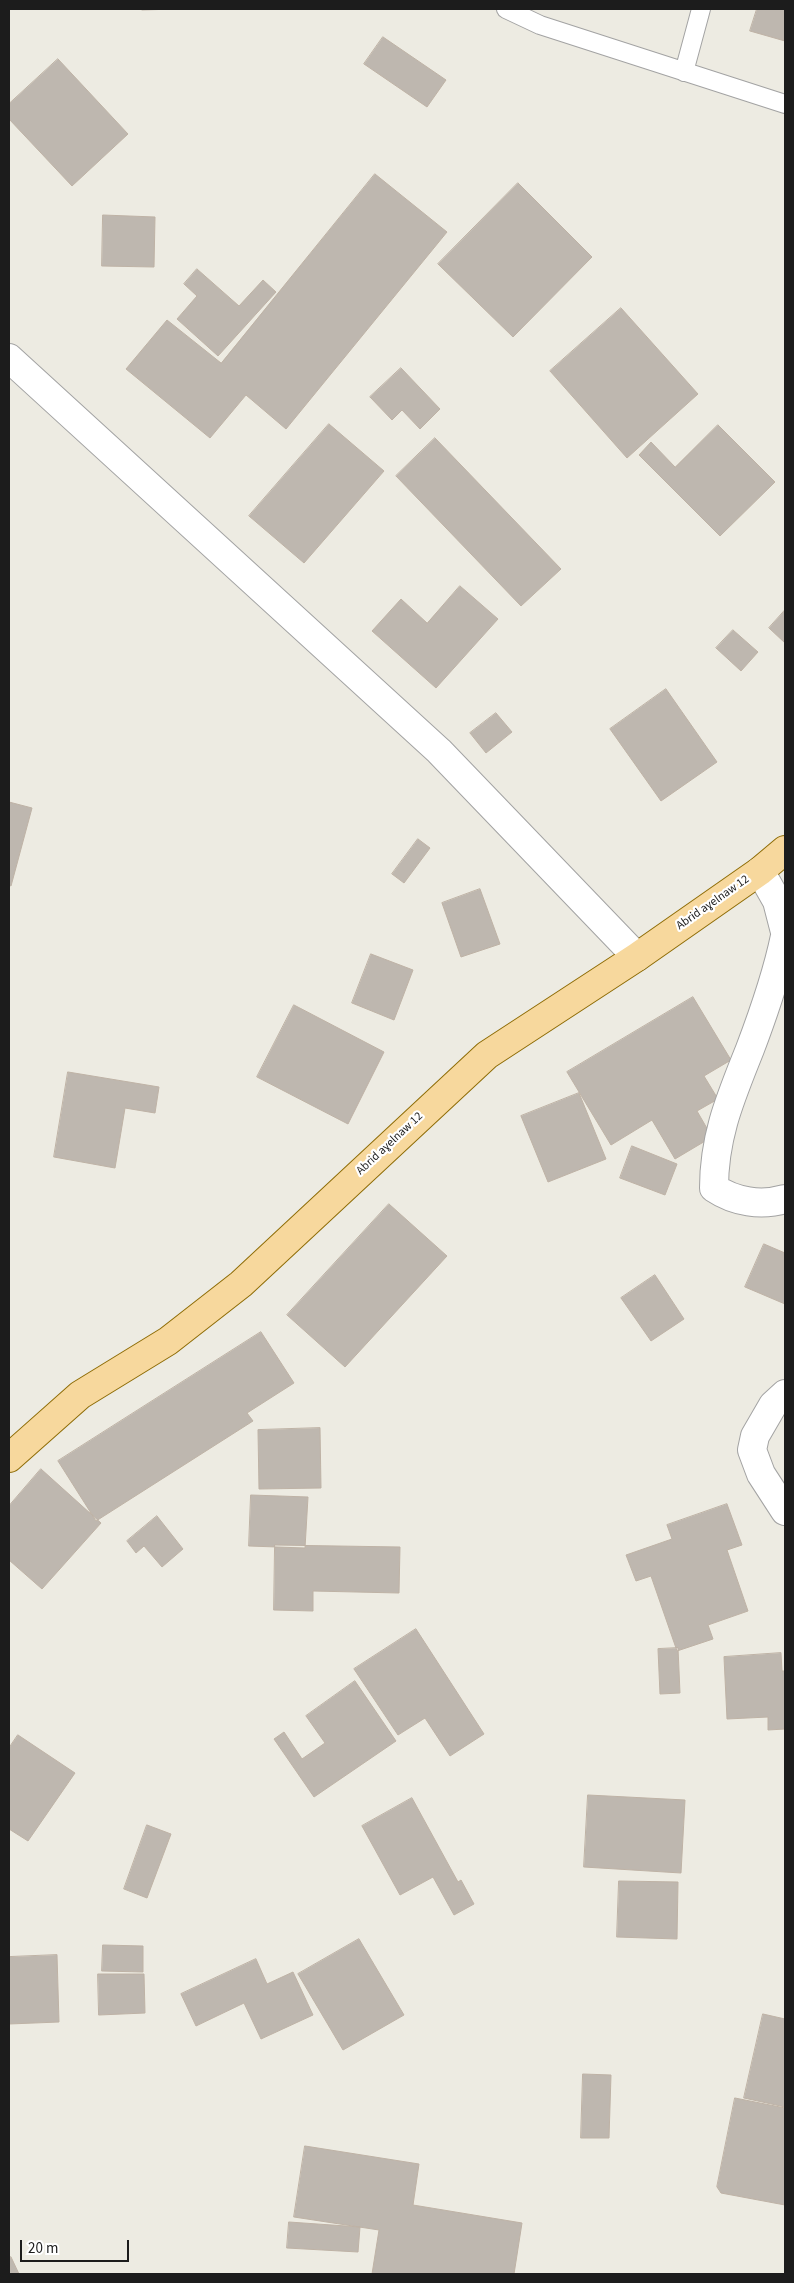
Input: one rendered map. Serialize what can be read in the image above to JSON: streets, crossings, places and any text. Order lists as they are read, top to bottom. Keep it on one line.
{"streets":{"main road":["Abrid aɣelnaw 12"]},"scale_bar":"20 m"}
